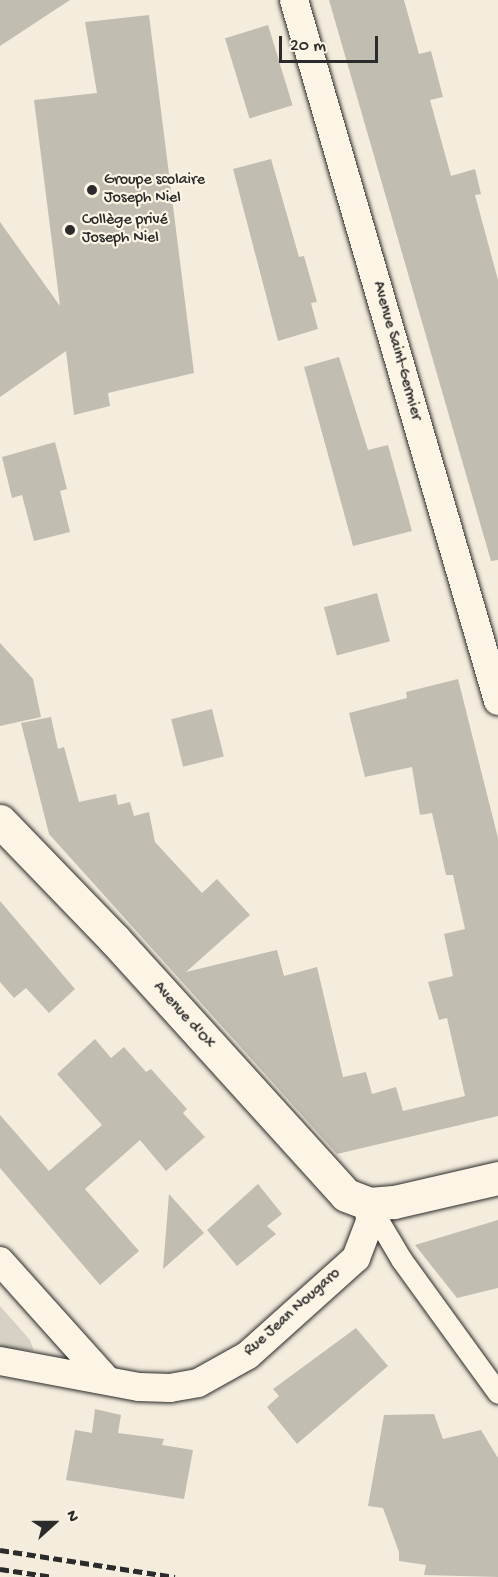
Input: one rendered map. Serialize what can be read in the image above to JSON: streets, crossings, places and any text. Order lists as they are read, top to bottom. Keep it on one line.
{"streets":{"street":["Avenue Saint-Germier","Avenue d'Ox","Rue Jean Nougaro"]},"crossings":[["Avenue d'Ox","Rue Jean Nougaro"]],"places":["Groupe scolaire Joseph Niel","Collège privé Joseph Niel"],"scale_bar":"20 m","north":"right"}
